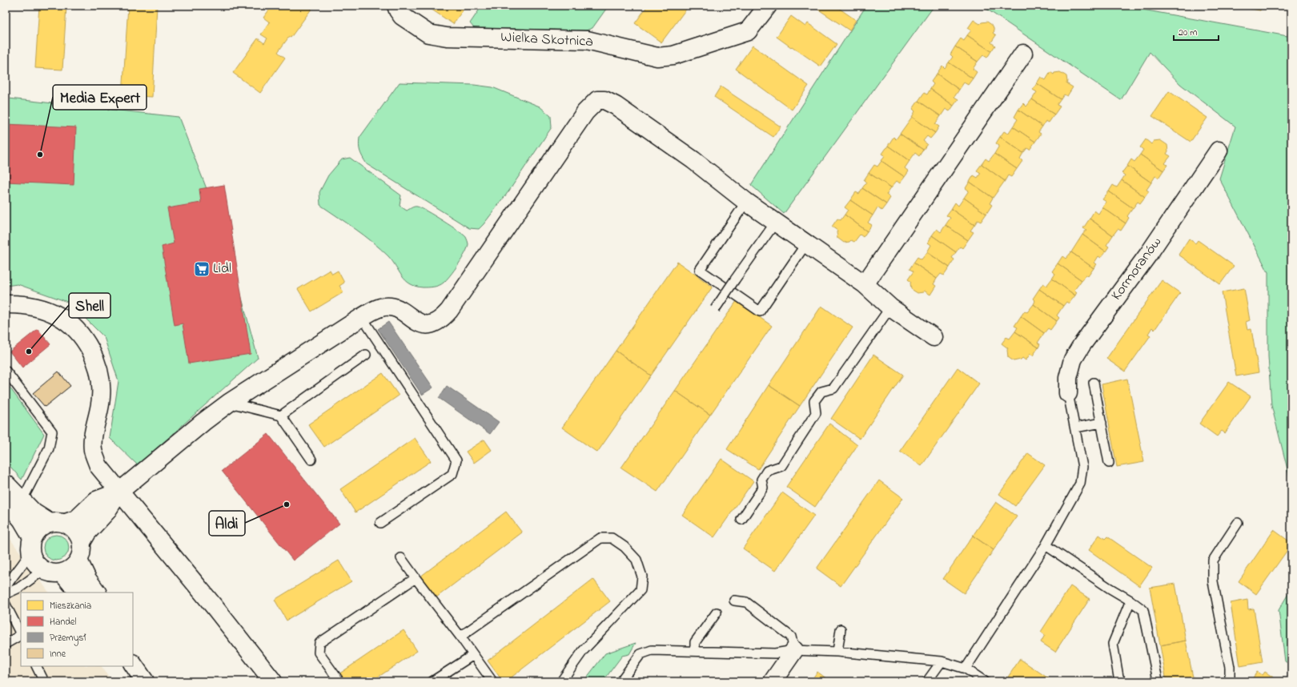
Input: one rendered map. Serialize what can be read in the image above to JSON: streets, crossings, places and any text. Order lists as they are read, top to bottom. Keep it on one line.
{"streets":{"street":["Wielka Skotnica","Kormoranów"]},"places":{"other":["Media Expert","Shell","Aldi"],"supermarket":["Lidl"]},"legend":["Mieszkania","Handel","Przemysł","Inne"],"scale_bar":"20 m"}
